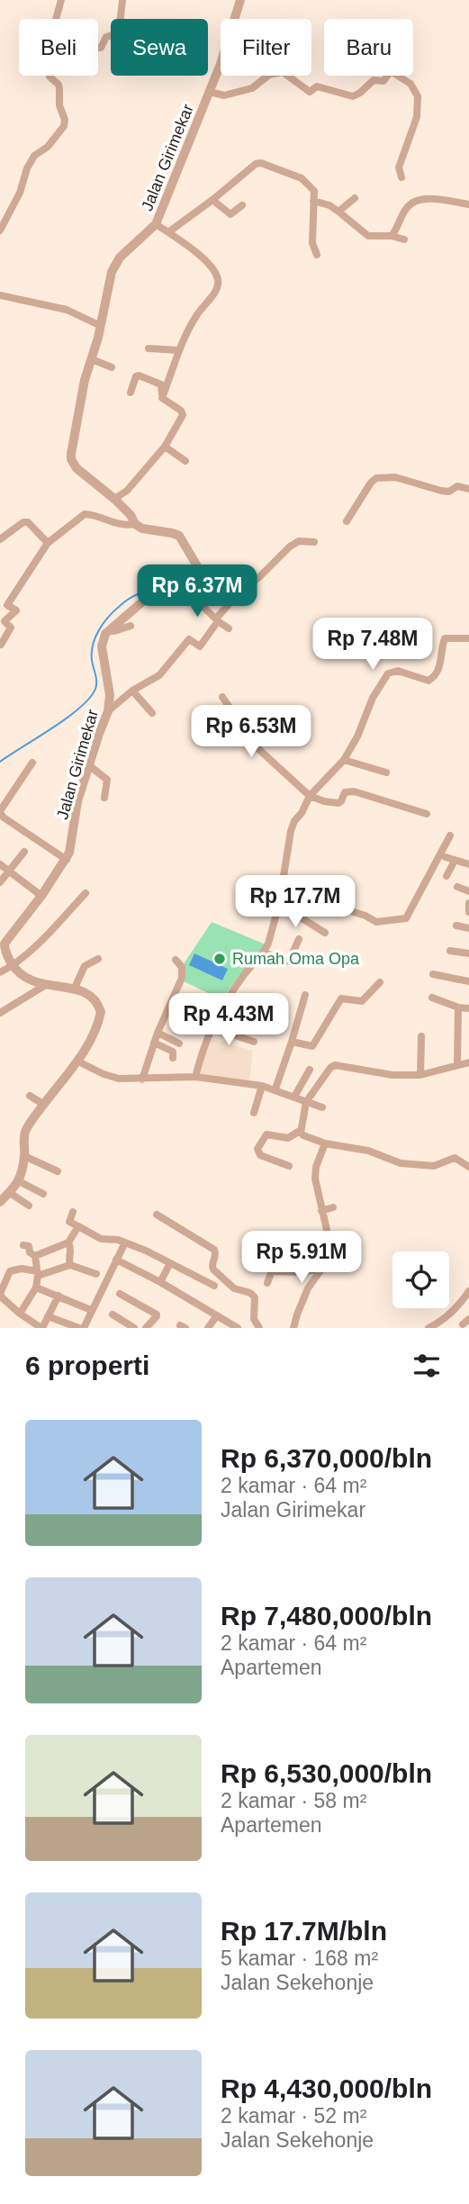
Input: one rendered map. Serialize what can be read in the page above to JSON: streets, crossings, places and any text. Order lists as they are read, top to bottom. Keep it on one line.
{"streets":{"street":["Jalan Girimekar"]},"places":["Rumah Oma Opa"],"page":{"chip":["Beli","Sewa","Filter","Baru"],"price":["Rp 6.37M","Rp 7.48M","Rp 6.53M","Rp 17.7M","Rp 4.43M","Rp 5.91M"],"heading":"6 properti","list":[{"name":"Rp 6,370,000/bln","note":"2 kamar · 64 m² · Jalan Girimekar"},{"name":"Rp 7,480,000/bln","note":"2 kamar · 64 m² · Apartemen"},{"name":"Rp 6,530,000/bln","note":"2 kamar · 58 m² · Apartemen"},{"name":"Rp 17.7M/bln","note":"5 kamar · 168 m² · Jalan Sekehonje"},{"name":"Rp 4,430,000/bln","note":"2 kamar · 52 m² · Jalan Sekehonje"}]}}
